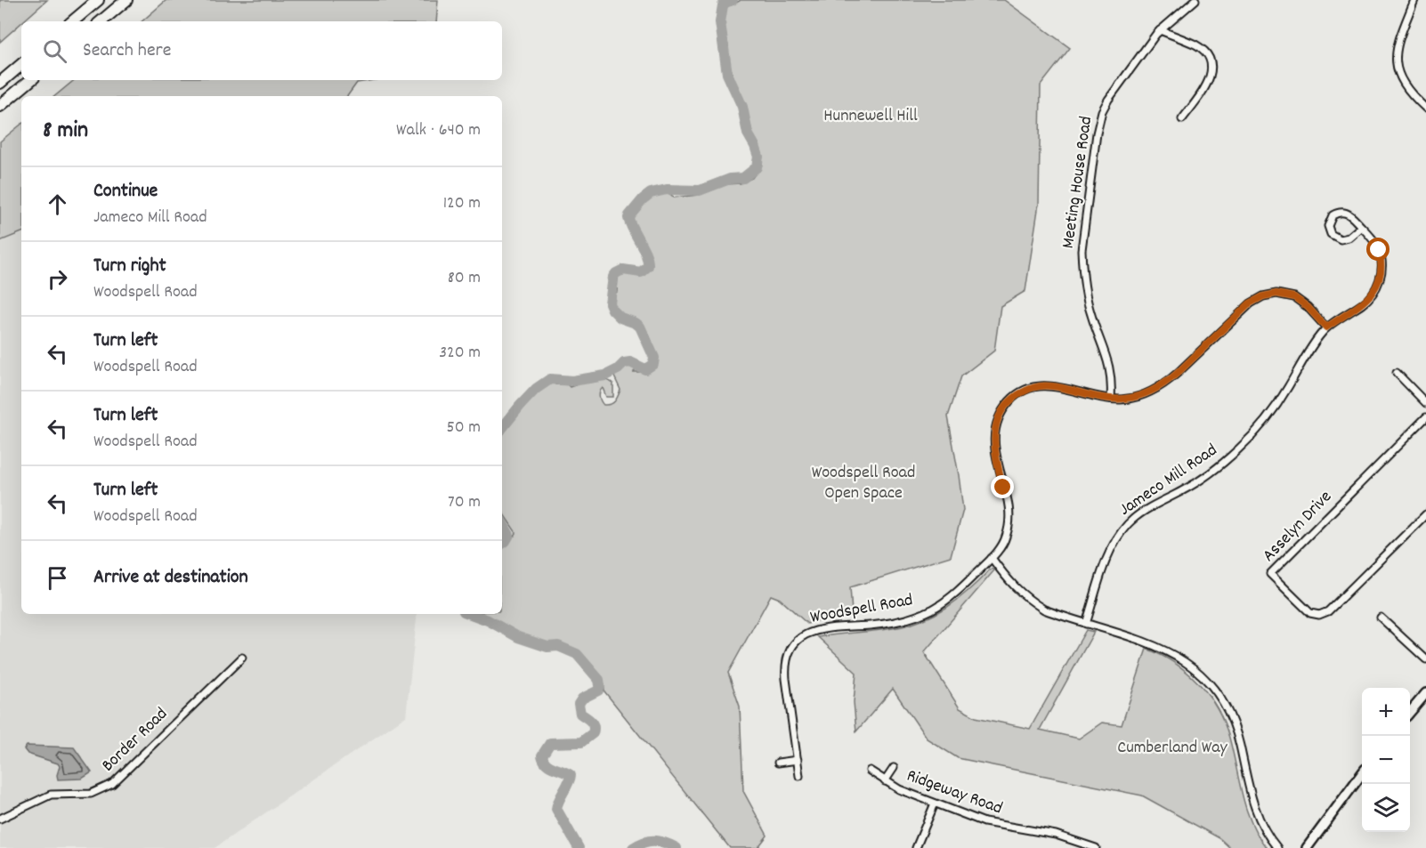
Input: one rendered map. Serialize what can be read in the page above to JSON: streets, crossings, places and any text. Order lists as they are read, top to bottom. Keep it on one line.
{"streets":{"street":["Meeting House Road","Jameco Mill Road","Asselyn Drive","Woodspell Road","Border Road","Ridgeway Road"]},"crossings":[["Meeting House Road","Woodspell Road"],["Jameco Mill Road","Woodspell Road"]],"parks":["Hunnewell Hill","Woodspell Road Open Space","Cumberland Way"],"page":{"search":"Search here","heading":["8 min","Walk · 640 m"],"list":[["Continue","Jameco Mill Road","120 m"],["Turn right","Woodspell Road","80 m"],["Turn left","Woodspell Road","320 m"],["Turn left","Woodspell Road","50 m"],["Turn left","Woodspell Road","70 m"],"Arrive at destination"],"map_buttons":["+","−"]}}
